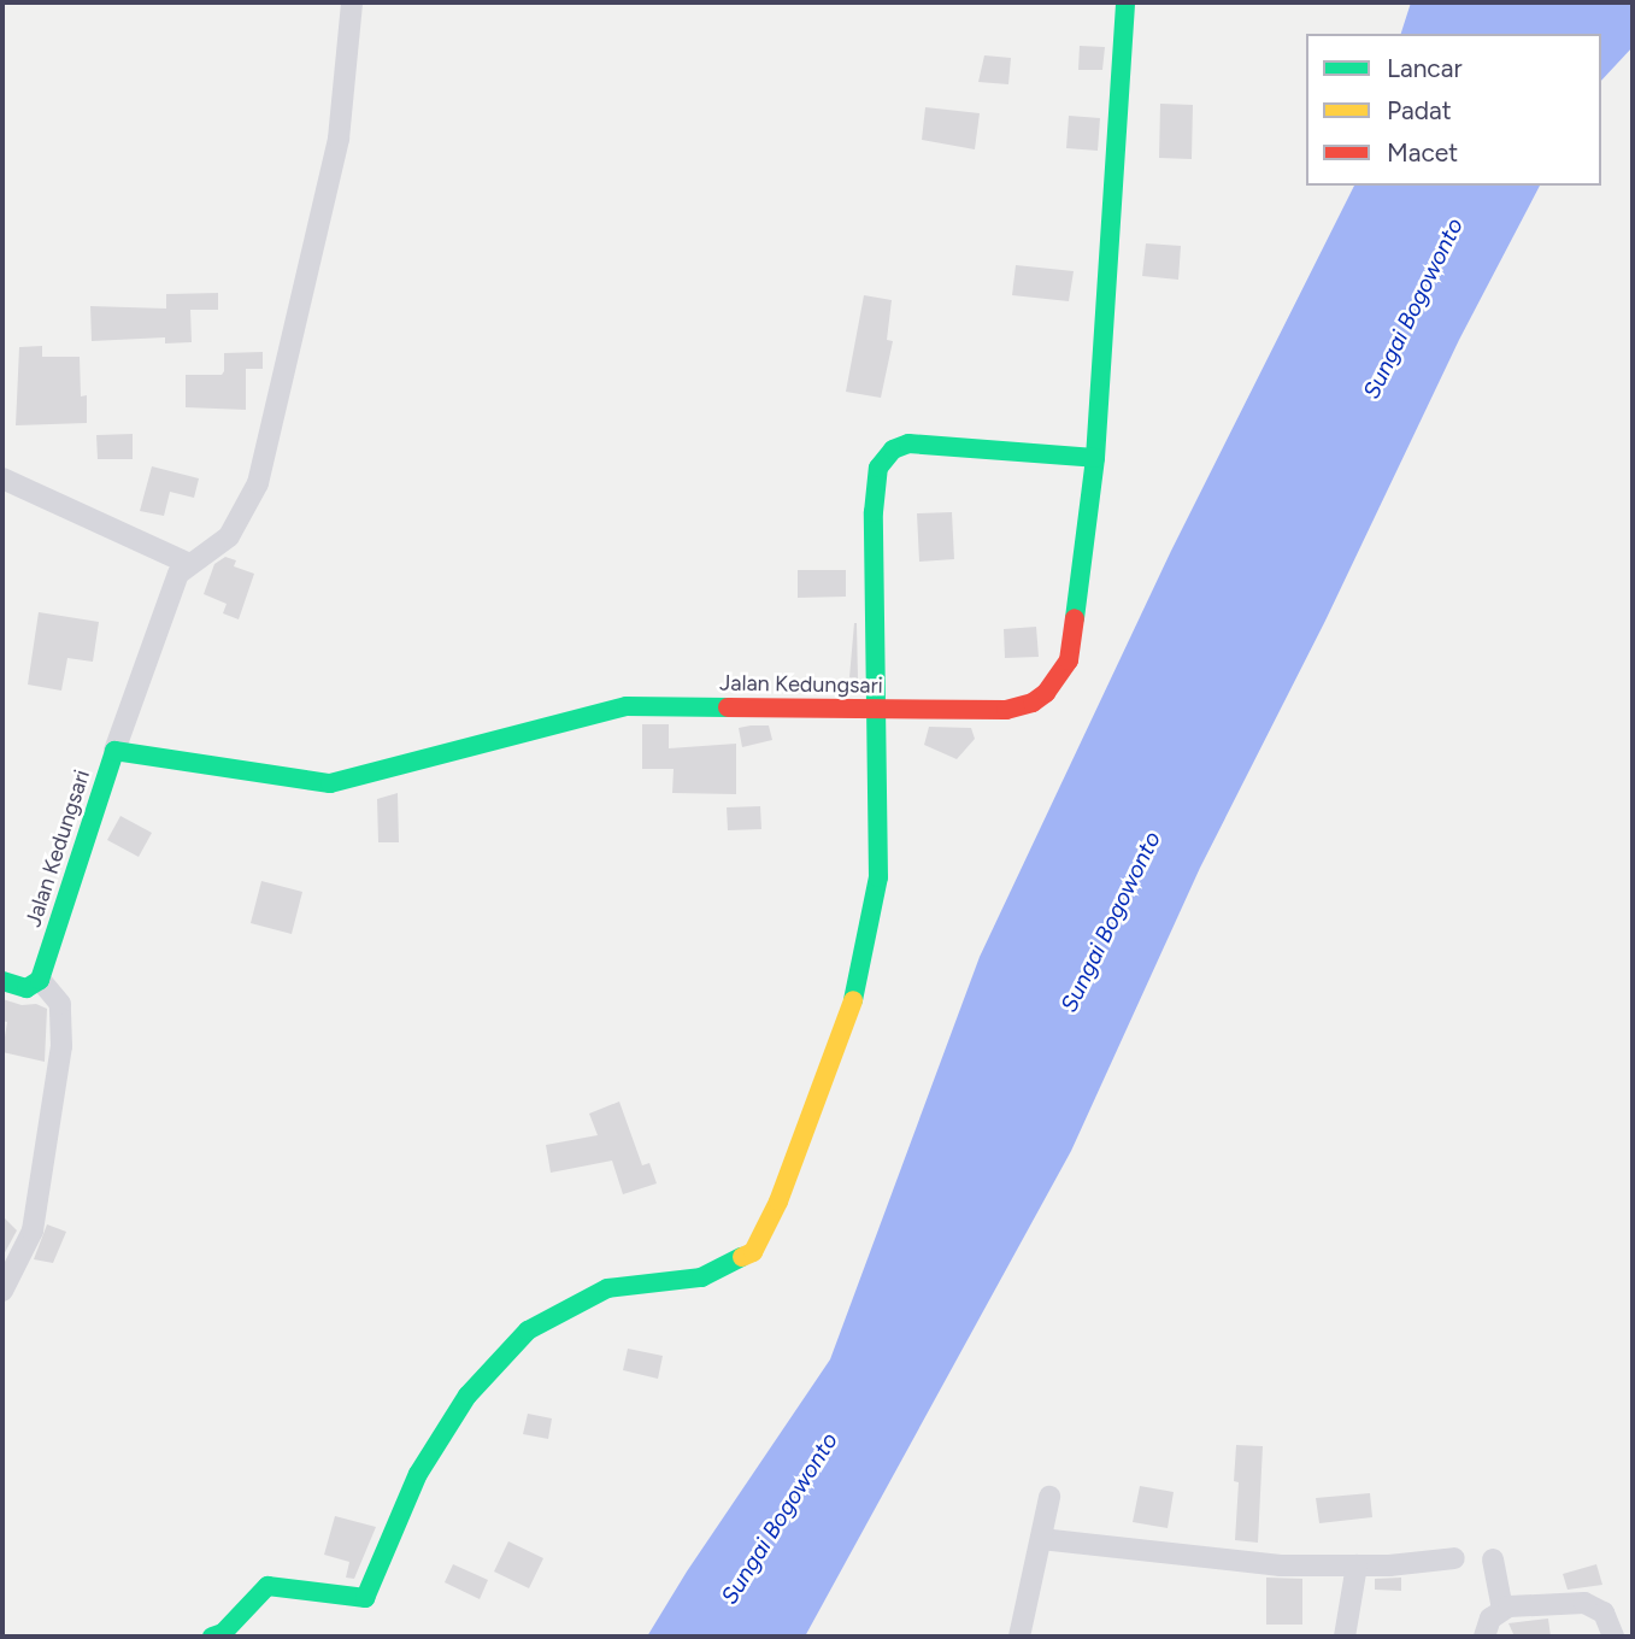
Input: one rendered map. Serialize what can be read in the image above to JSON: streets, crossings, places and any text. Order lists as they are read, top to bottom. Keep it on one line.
{"streets":{"street":["Jalan Kedungsari"]},"water":["Sungai Bogowonto"],"legend":["Lancar","Padat","Macet"]}
